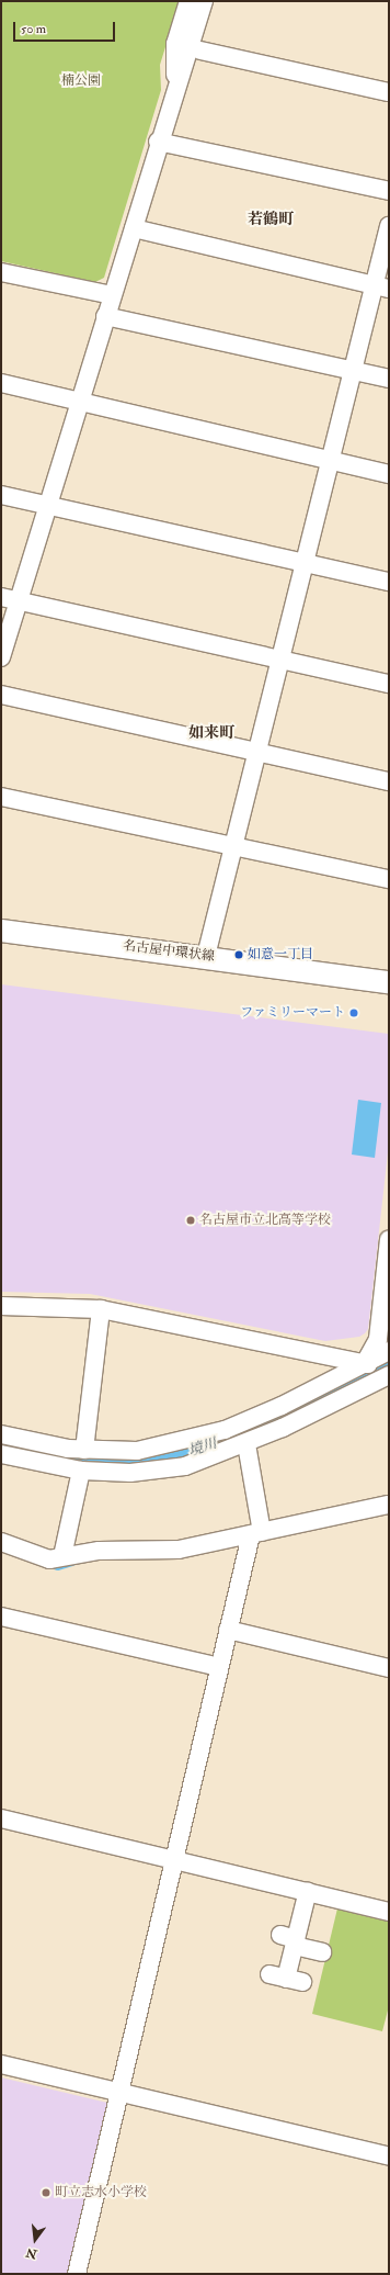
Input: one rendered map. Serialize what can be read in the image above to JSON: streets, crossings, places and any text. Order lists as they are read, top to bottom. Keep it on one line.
{"streets":{"main road":["名古屋中環状線"]},"districts":["若鶴町","如来町"],"water":["境川"],"parks":["楠公園"],"places":["如意一丁目","ファミリーマート","名古屋市立北高等学校","町立志水小学校"],"scale_bar":"50 m","north":"bottom"}
